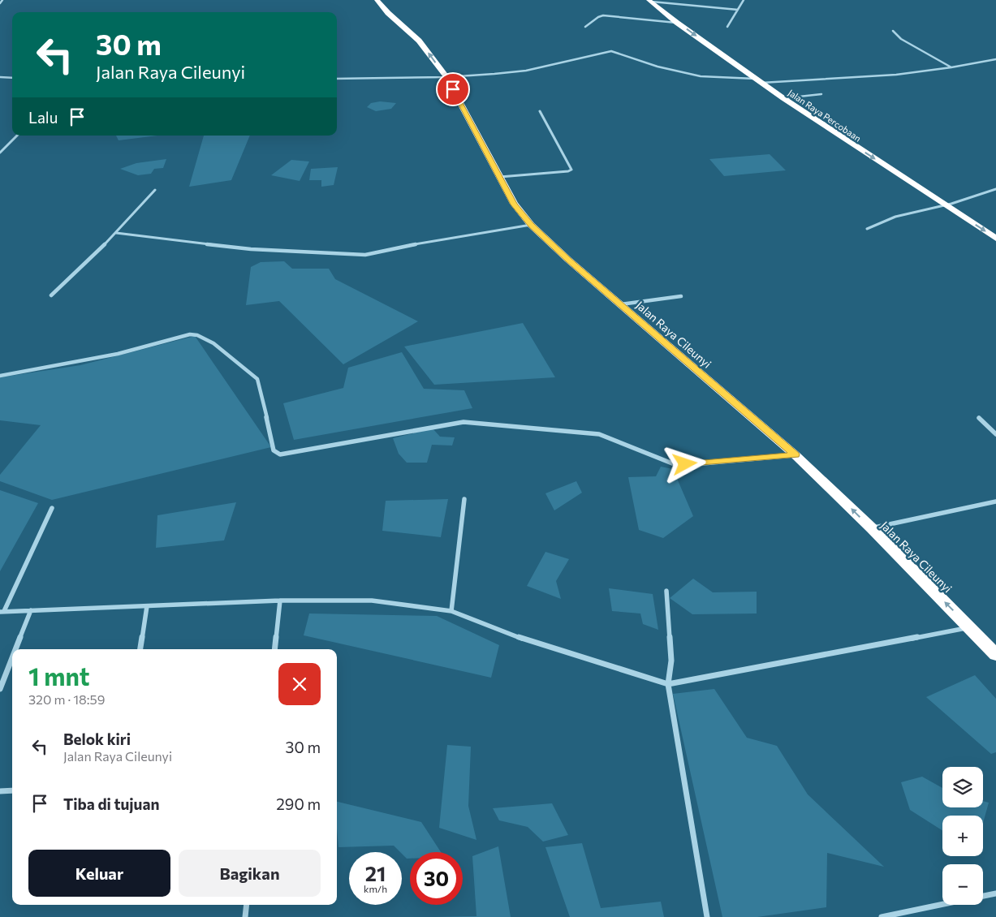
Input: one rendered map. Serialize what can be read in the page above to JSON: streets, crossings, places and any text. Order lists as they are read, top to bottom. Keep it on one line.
{"streets":{"highway":["Jalan Raya Percobaan","Jalan Raya Cileunyi"]},"one_way":["Jalan Raya Percobaan","Jalan Raya Cileunyi"],"page":{"turn":["30 m","Jalan Raya Cileunyi"],"then":"Lalu","heading":["1 mnt","320 m · 18:59"],"list":[{"name":"Belok kiri","note":"Jalan Raya Cileunyi","value":"30 m"},{"name":"Tiba di tujuan","value":"290 m"}],"map_buttons":["+","−"],"buttons":["Keluar","Bagikan"],"speed":"21 km/h","limit":"30"}}
